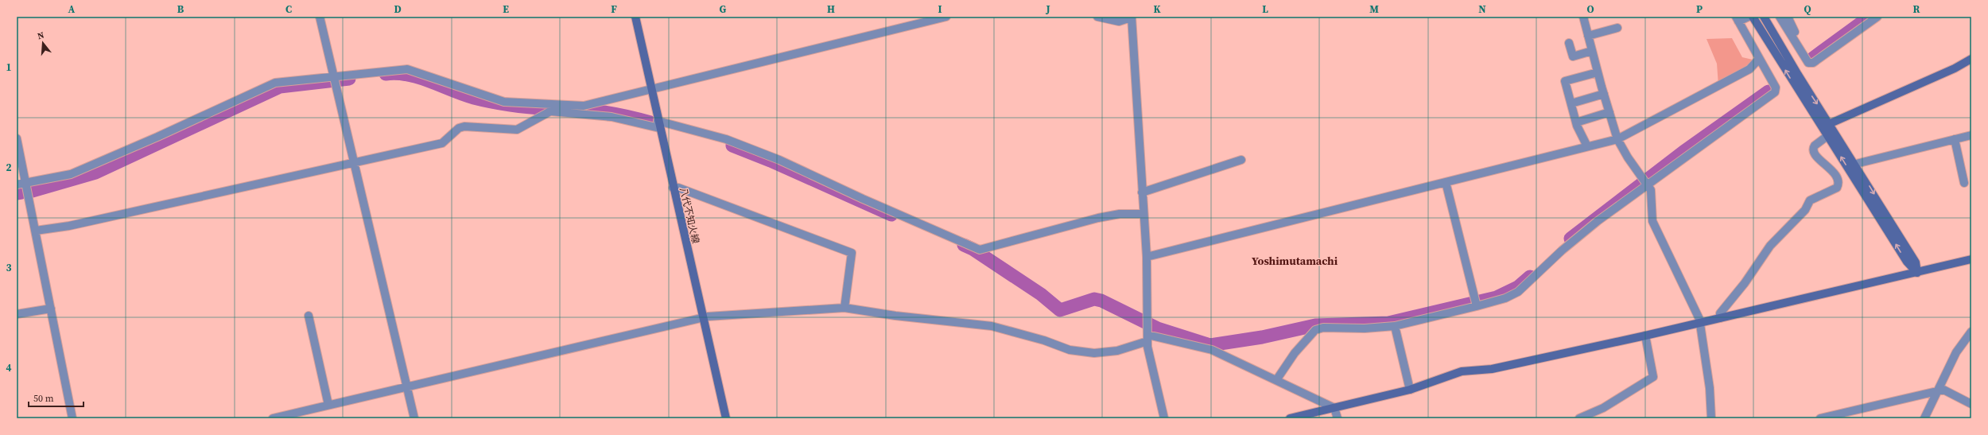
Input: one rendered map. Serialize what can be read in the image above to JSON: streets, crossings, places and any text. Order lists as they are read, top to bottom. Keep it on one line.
{"streets":{"street":["八代不知火線"]},"districts":["Yoshimutamachi"],"scale_bar":"50 m","north":"top","grid":{"columns":["A","B","C","D","E","F","G","H","I","J","K","L","M","N","O","P","Q","R"],"rows":["1","2","3","4"]}}
